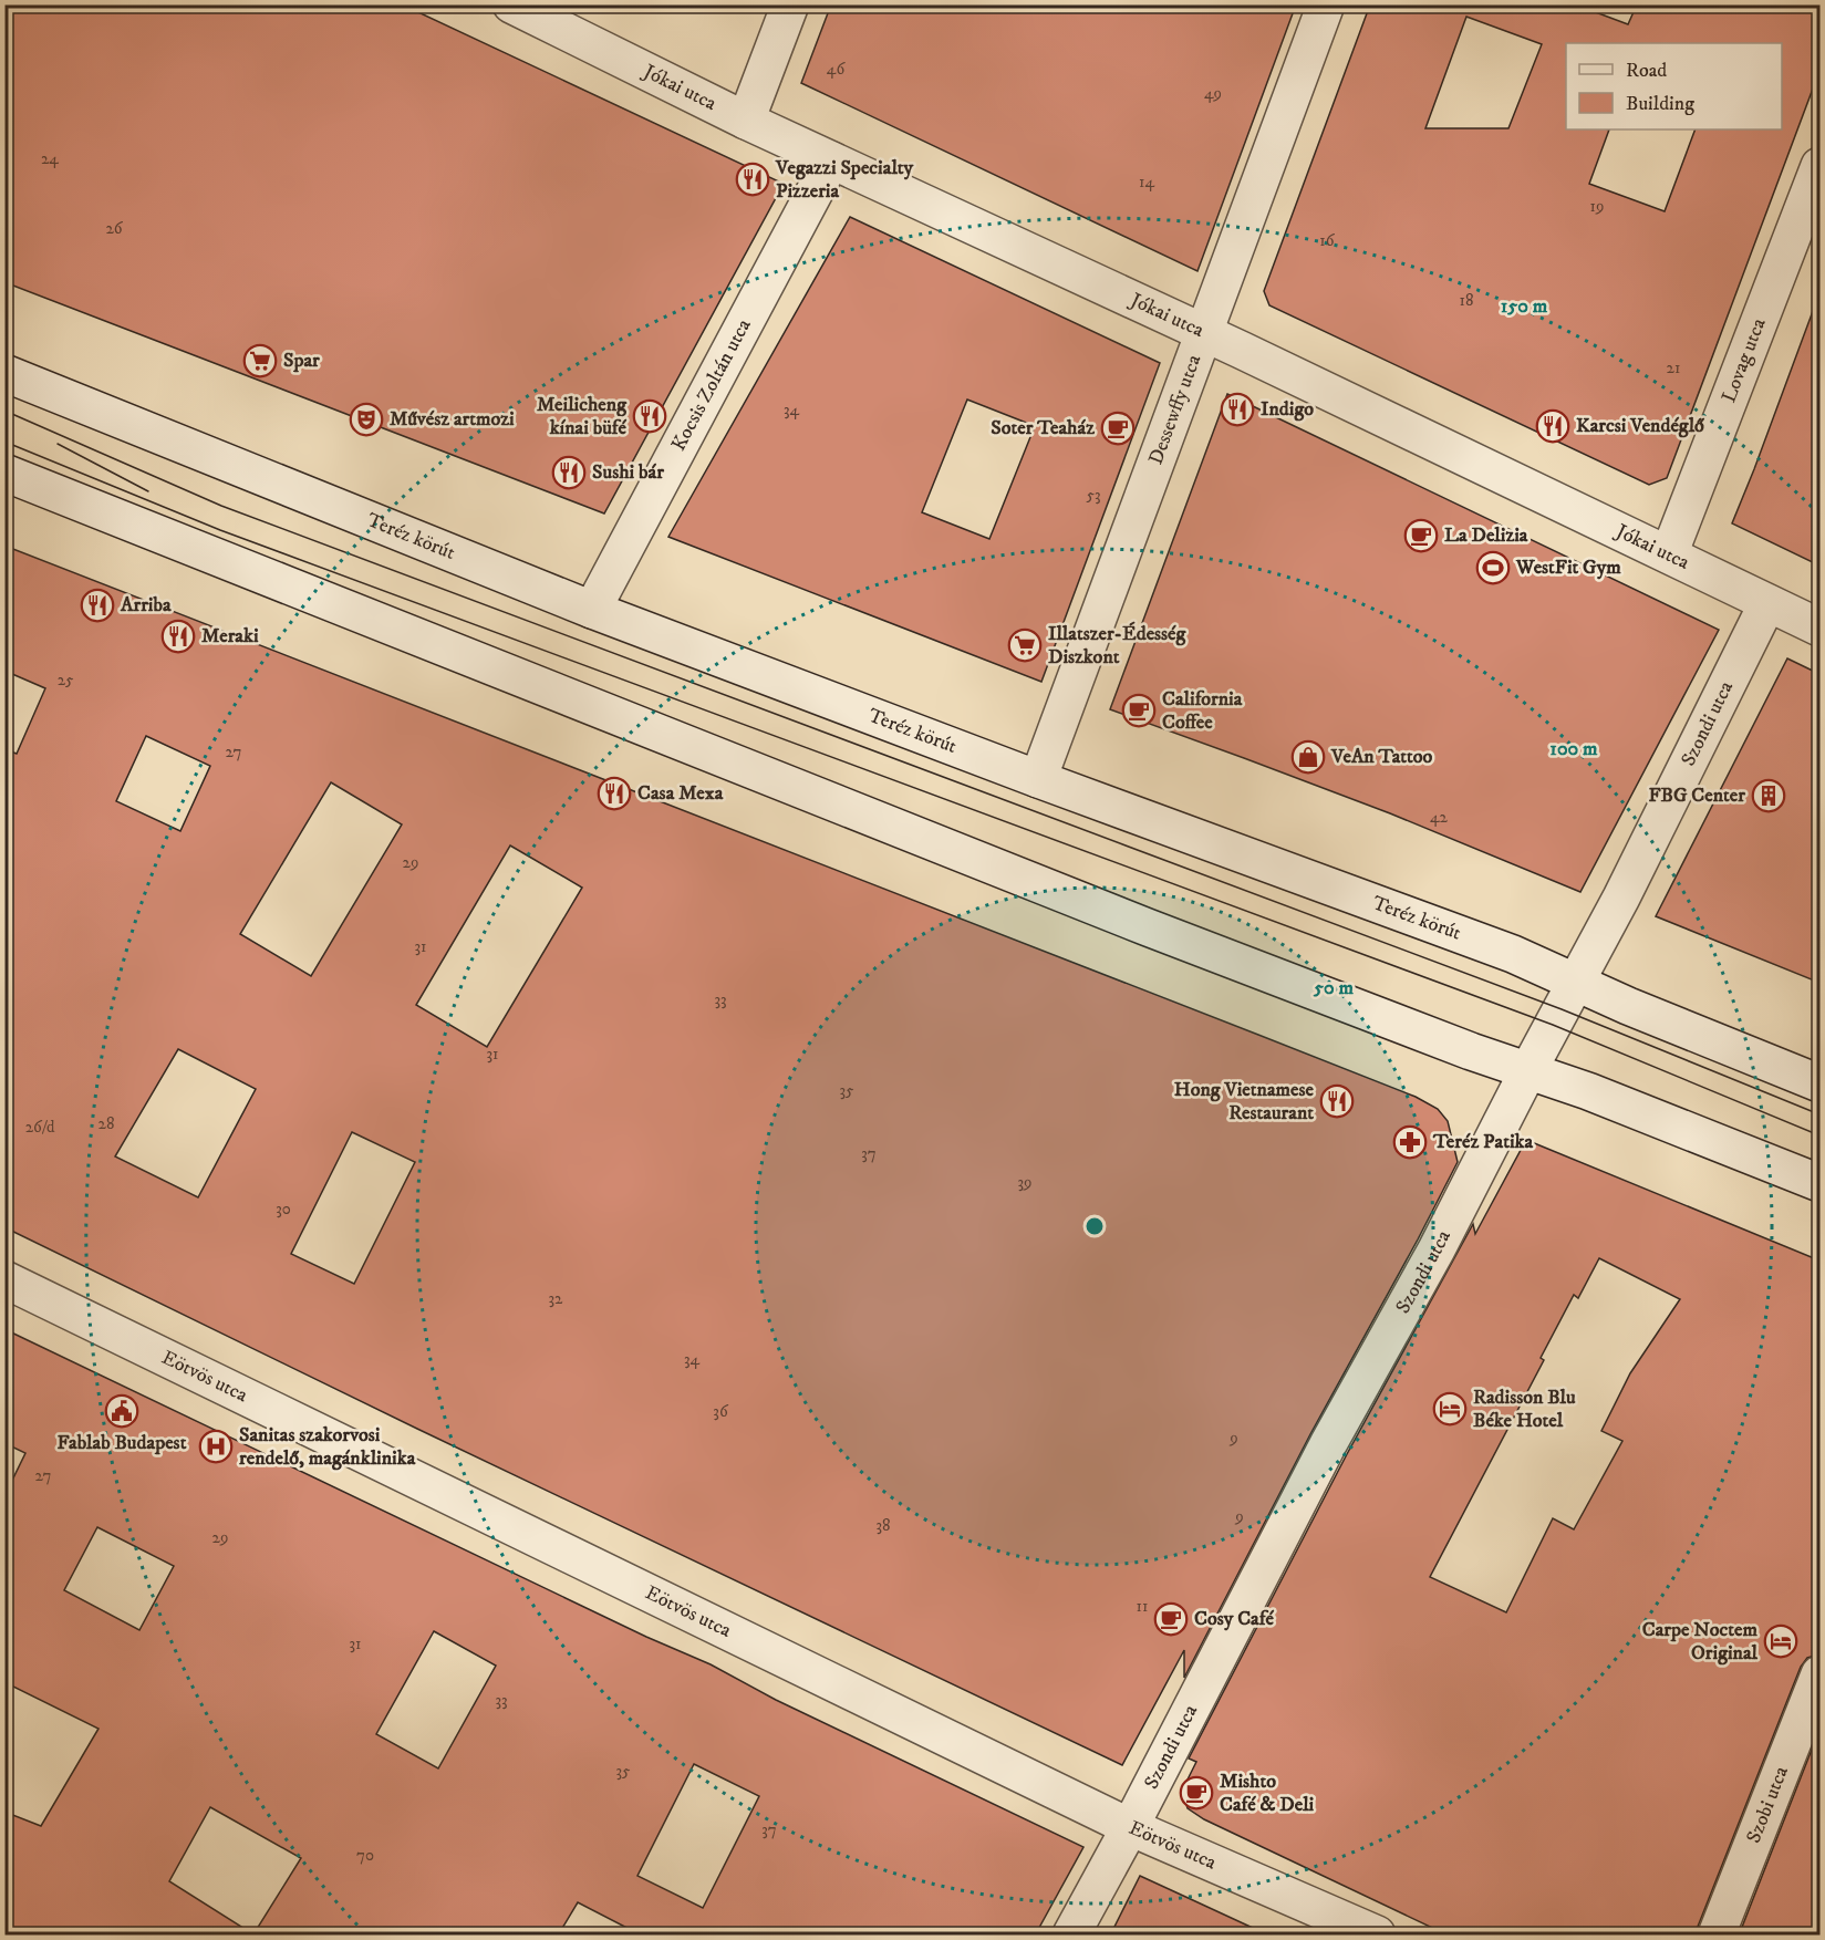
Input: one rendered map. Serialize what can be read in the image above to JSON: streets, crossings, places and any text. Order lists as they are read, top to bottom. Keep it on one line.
{"streets":{"street":["Jókai utca","Lovag utca","Kocsis Zoltán utca","Dessewffy utca","Teréz körút","Szondi utca","Eötvös utca","Szobi utca"]},"crossings":[["Jókai utca","Lovag utca"],["Jókai utca","Kocsis Zoltán utca"],["Jókai utca","Dessewffy utca"],["Jókai utca","Szondi utca"],["Kocsis Zoltán utca","Teréz körút"],["Dessewffy utca","Teréz körút"],["Teréz körút","Szondi utca"],["Szondi utca","Eötvös utca"]],"places":{"restaurant":["Vegazzi Specialty Pizzeria","Indigo","Meilicheng kínai büfé","Karcsi Vendéglő","Sushi bár","Arriba","Meraki","Casa Mexa","Hong Vietnamese Restaurant"],"supermarket":["Spar","Illatszer-Édesség Diszkont"],"theatre":["Művész artmozi"],"cafe":["Soter Teaház","La Delizia","California Coffee","Cosy Café","Mishto Café & Deli"],"sports":["WestFit Gym"],"shop":["VeAn Tattoo"],"building":["FBG Center"],"pharmacy":["Teréz Patika"],"hotel":["Radisson Blu Béke Hotel","Carpe Noctem Original"],"public building":["Fablab Budapest"],"hospital":["Sanitas szakorvosi rendelő, magánklinika"]},"house_numbers":["46","49","24","14","19","26","16","18","21","34","53","25","27","42","29","31","33","31","35","28","26/d","37","39","30","32","34","36","9","27","9","38","29","11","31","33","35","37","70"],"legend":["Road","Building"],"rings":["150 m","100 m","50 m"]}
